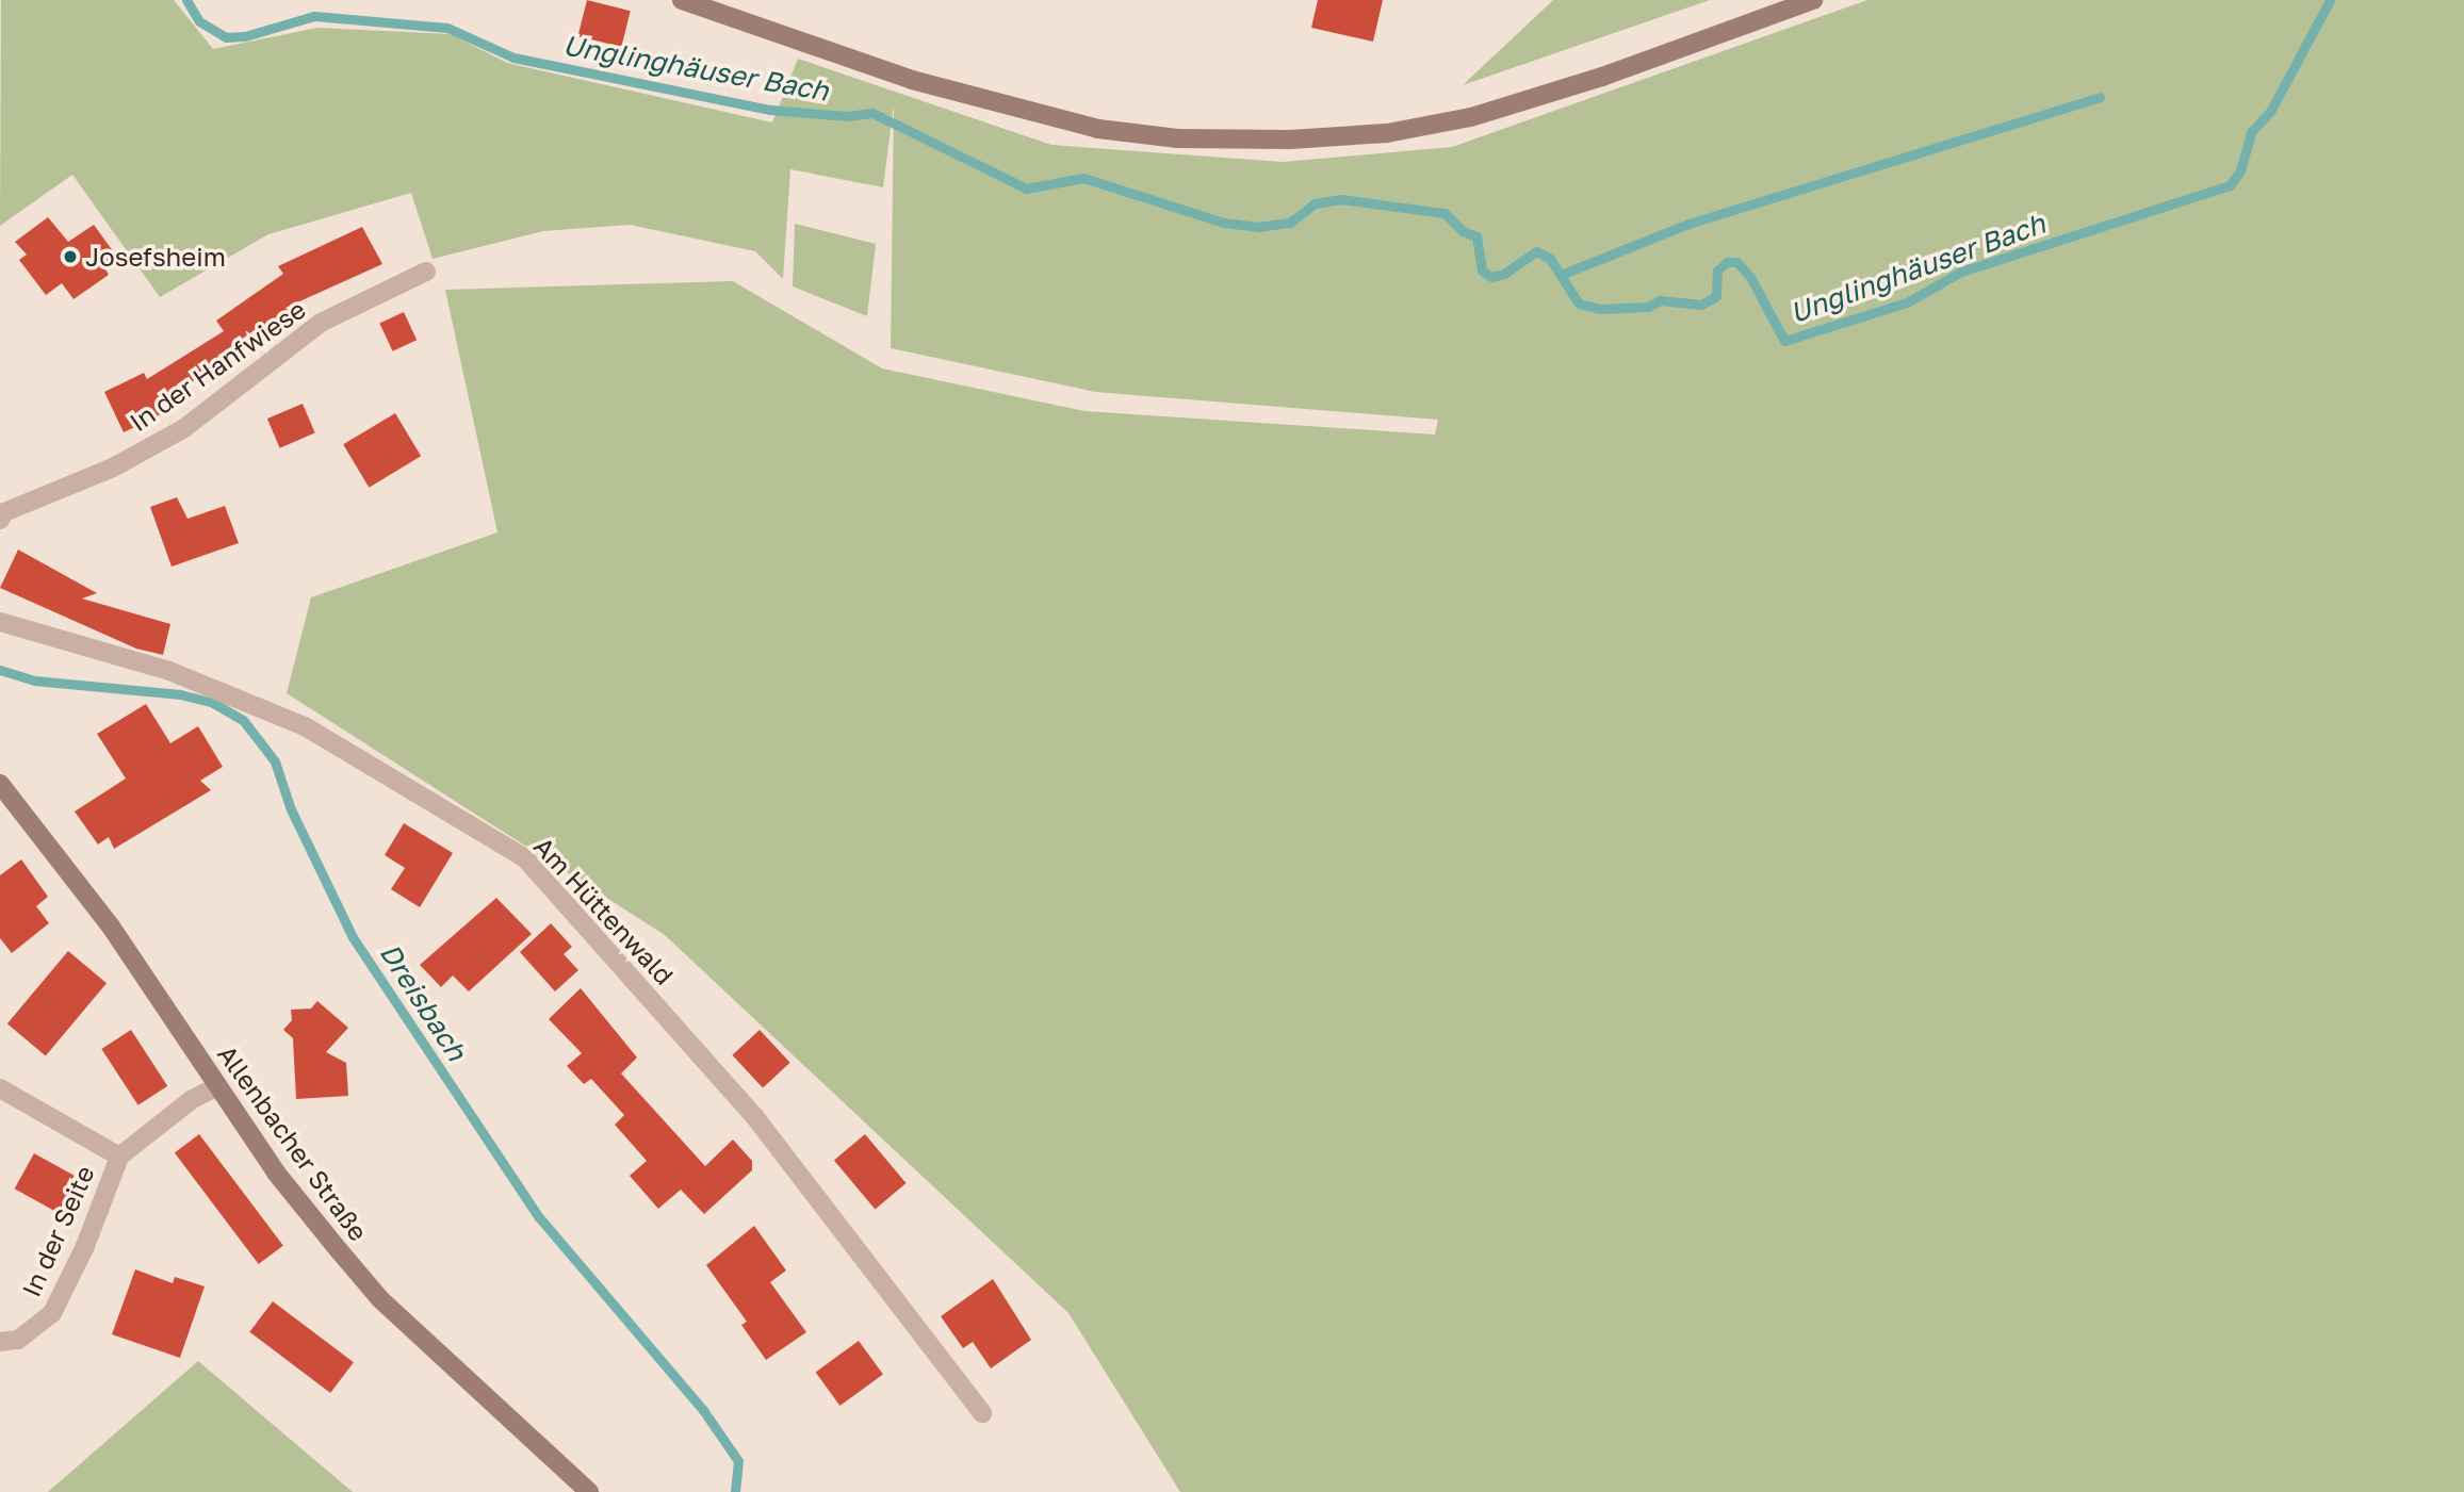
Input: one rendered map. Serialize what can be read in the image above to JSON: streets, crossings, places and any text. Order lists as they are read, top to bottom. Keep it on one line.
{"streets":{"main road":["Allenbacher Straße"],"street":["In der Hanfwiese","Am Hüttenwald","In der Seite"]},"water":["Unglinghäuser Bach","Dreisbach"],"places":["Josefsheim"]}
